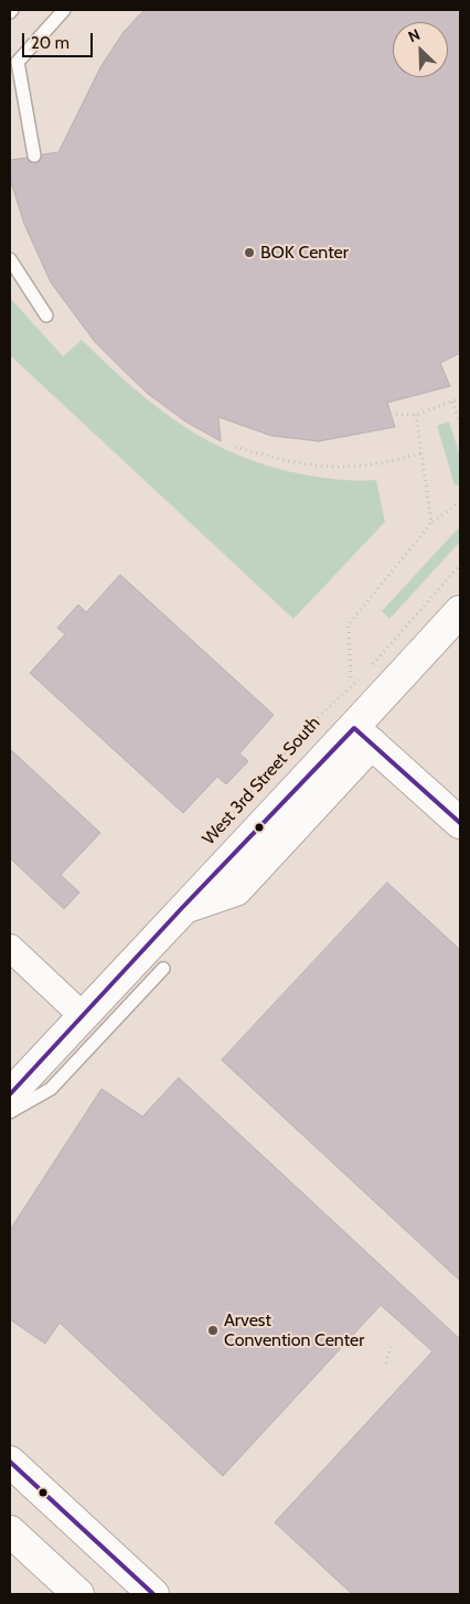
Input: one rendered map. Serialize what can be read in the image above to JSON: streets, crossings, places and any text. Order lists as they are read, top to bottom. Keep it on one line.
{"streets":{"main road":["West 3rd Street South"]},"places":["BOK Center","Arvest Convention Center"],"scale_bar":"20 m","north":"top left"}
